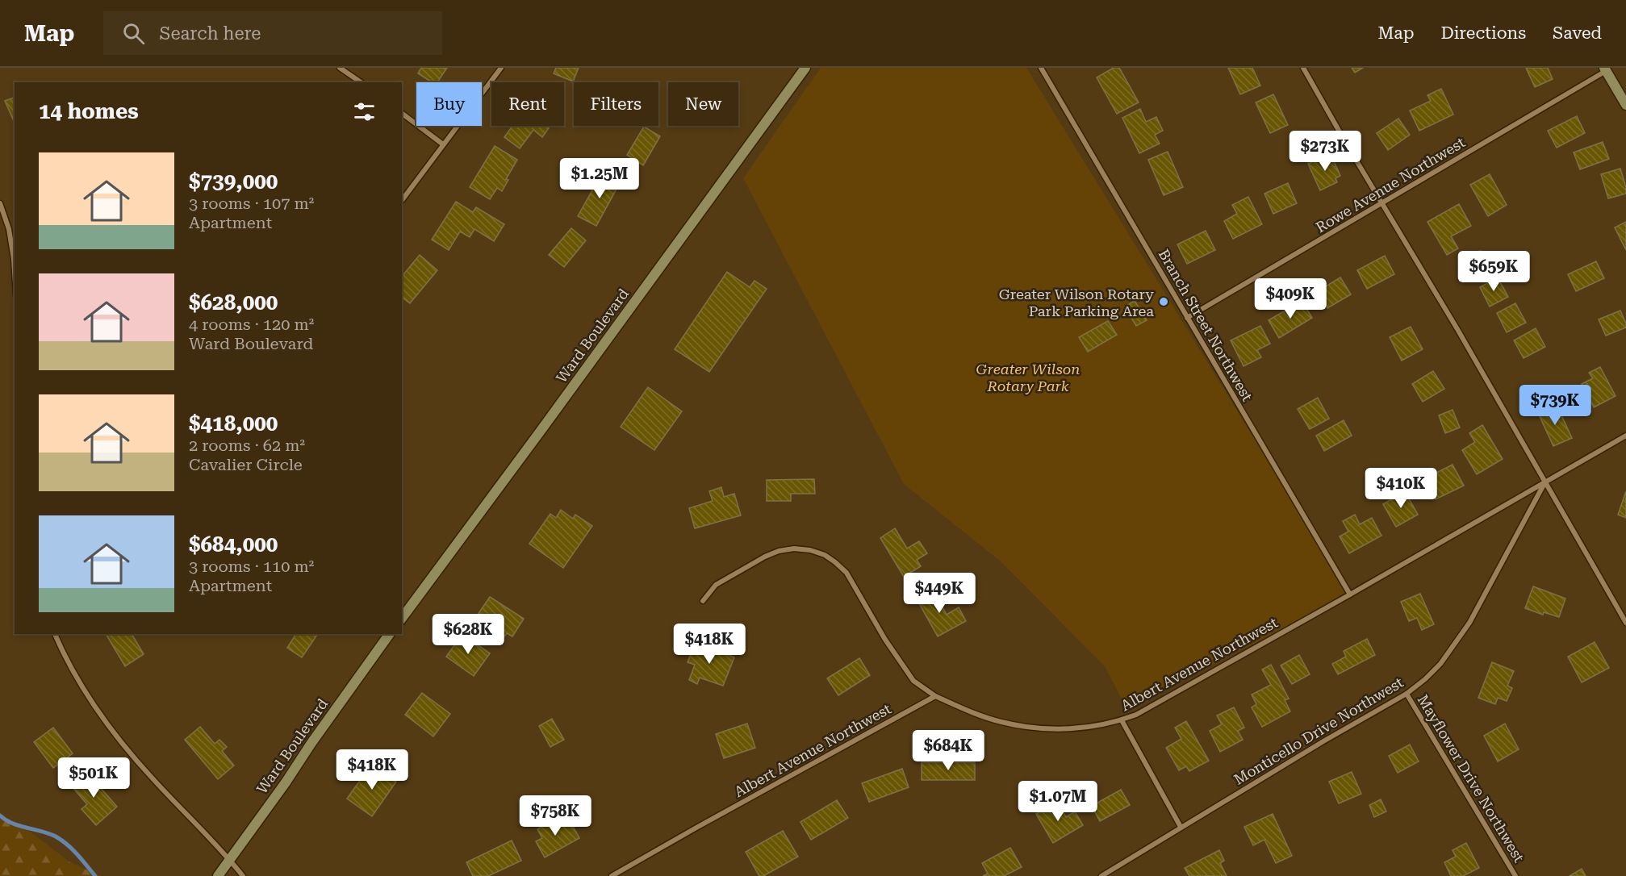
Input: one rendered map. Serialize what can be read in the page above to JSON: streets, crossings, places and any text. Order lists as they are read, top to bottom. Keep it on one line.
{"streets":{"main road":["Ward Boulevard"],"street":["Rowe Avenue Northwest","Branch Street Northwest","Albert Avenue Northwest","Monticello Drive Northwest","Mayflower Drive Northwest"]},"crossings":[["Rowe Avenue Northwest","Branch Street Northwest"],["Branch Street Northwest","Albert Avenue Northwest"],["Albert Avenue Northwest","Monticello Drive Northwest"],["Monticello Drive Northwest","Mayflower Drive Northwest"]],"parks":["Greater Wilson Rotary Park"],"places":["Greater Wilson Rotary Park Parking Area"],"page":{"header":"Map","search":"Search here","nav":["Map","Directions","Saved"],"chip":["Buy","Rent","Filters","New"],"heading":"14 homes","price":["$273K","$1.25M","$659K","$409K","$739K","$410K","$449K","$628K","$418K","$684K","$418K","$501K","$1.07M","$758K"],"list":[{"name":"$739,000","note":"3 rooms · 107 m² · Apartment"},{"name":"$628,000","note":"4 rooms · 120 m² · Ward Boulevard"},{"name":"$418,000","note":"2 rooms · 62 m² · Cavalier Circle"},{"name":"$684,000","note":"3 rooms · 110 m² · Apartment"}]}}
